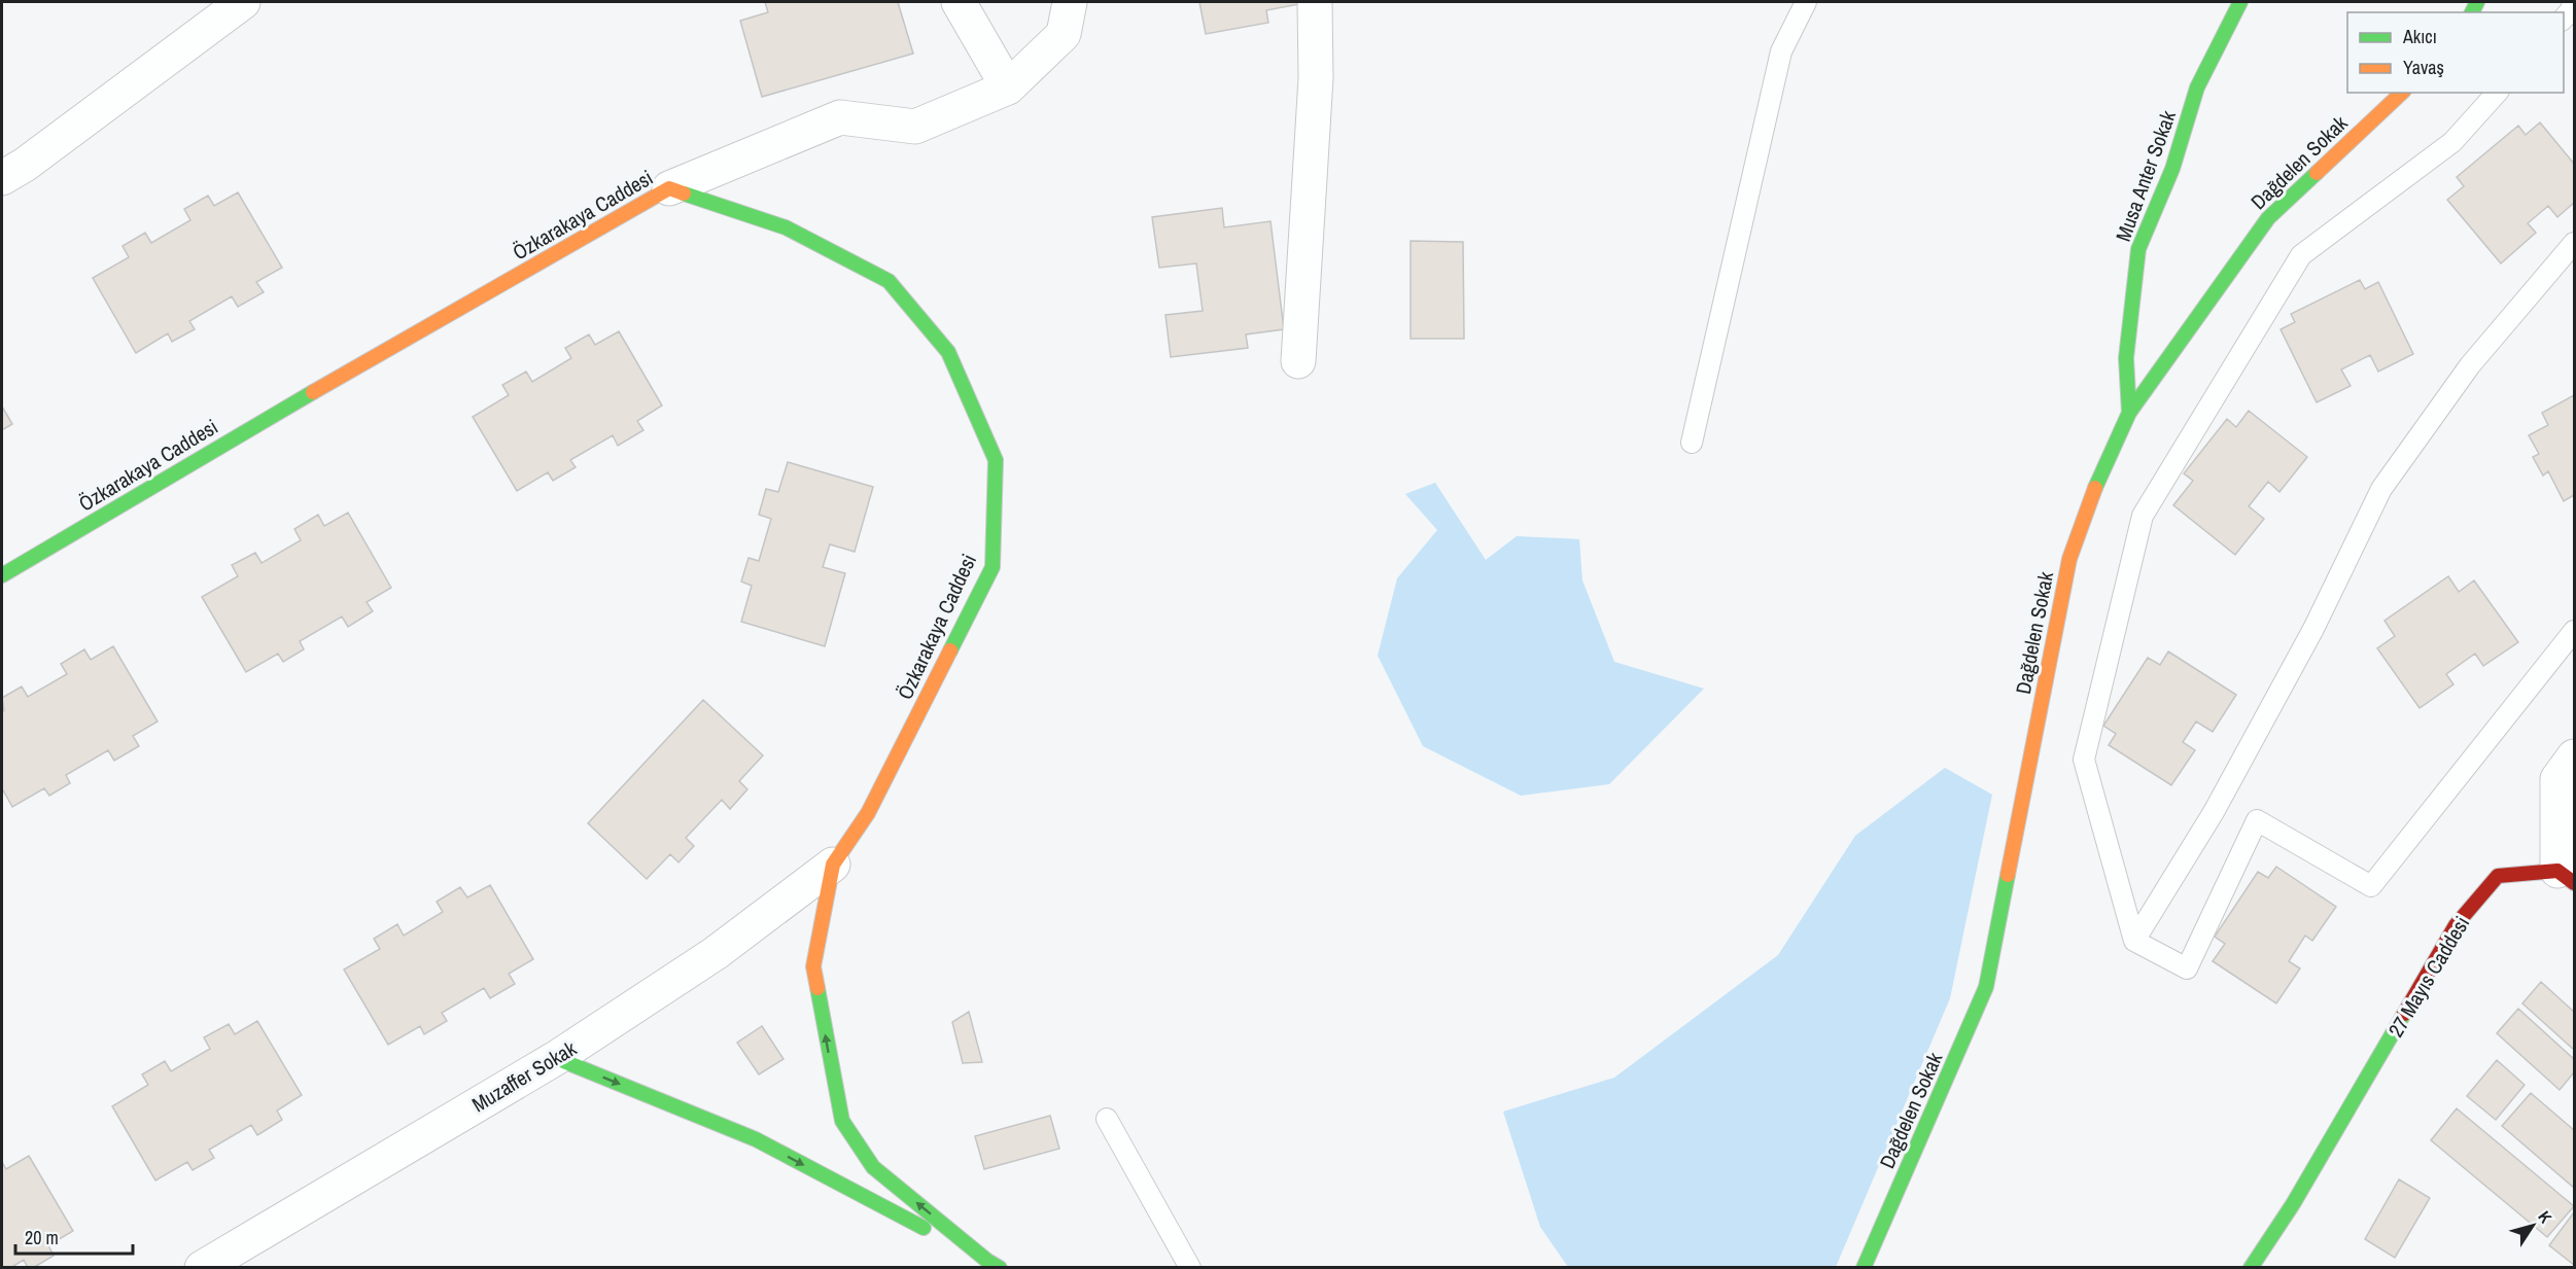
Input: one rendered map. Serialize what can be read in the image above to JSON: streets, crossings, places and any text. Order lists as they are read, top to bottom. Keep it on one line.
{"streets":{"street":["Dağdelen Sokak","Musa Anter Sokak","Özkarakaya Caddesi","27 Mayıs Caddesi","Muzaffer Sokak"]},"crossings":[["Dağdelen Sokak","Musa Anter Sokak"],["Özkarakaya Caddesi","Muzaffer Sokak"]],"legend":["Akıcı","Yavaş"],"scale_bar":"20 m","north":"top right"}
